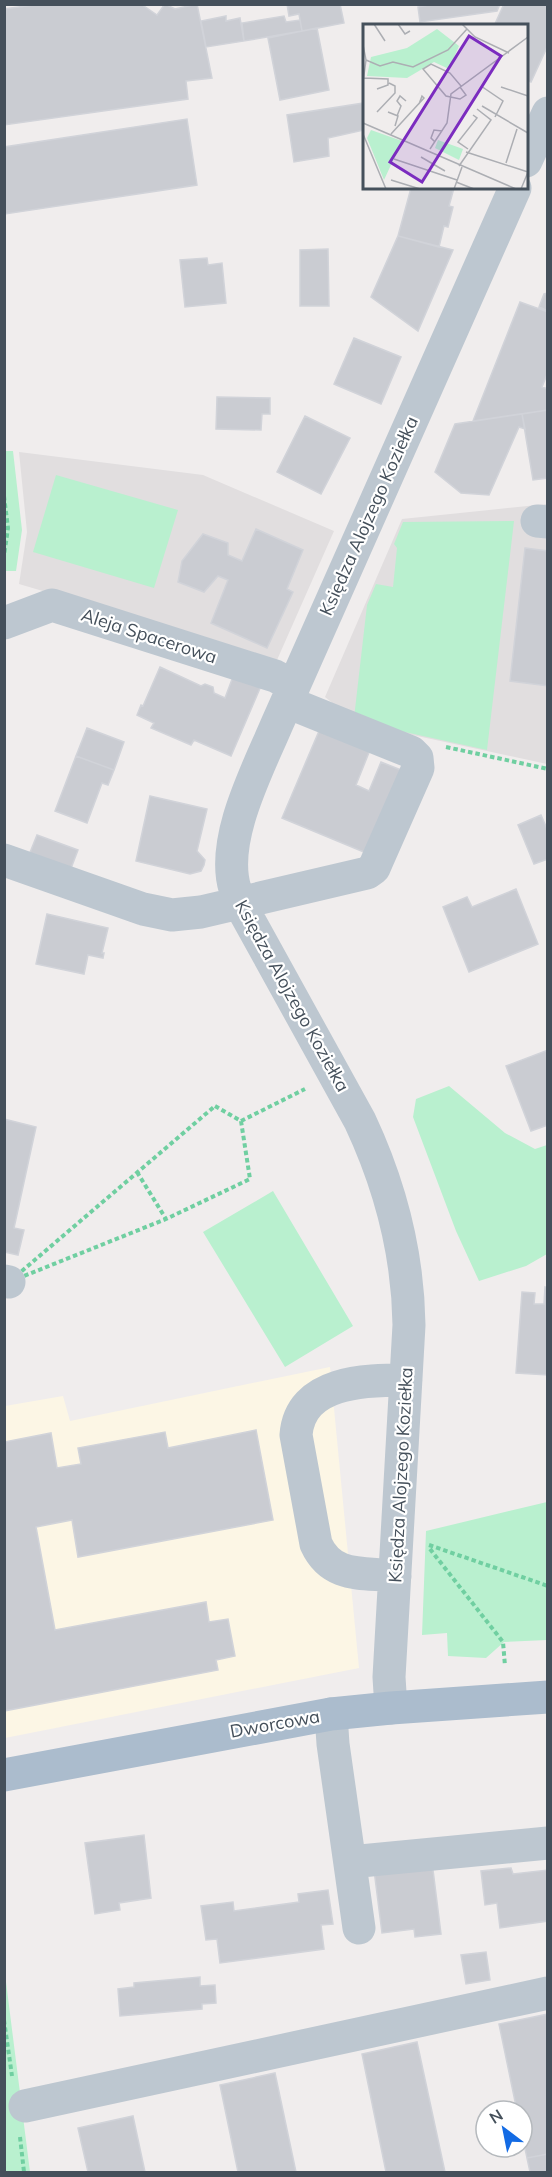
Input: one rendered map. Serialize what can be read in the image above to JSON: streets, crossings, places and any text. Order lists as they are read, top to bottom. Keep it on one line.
{"streets":{"main road":["Dworcowa"],"street":["Księdza Alojzego Koziełka","Aleja Spacerowa"]},"crossings":[["Księdza Alojzego Koziełka","Aleja Spacerowa"],["Księdza Alojzego Koziełka","Dworcowa"]],"north":"top left"}
